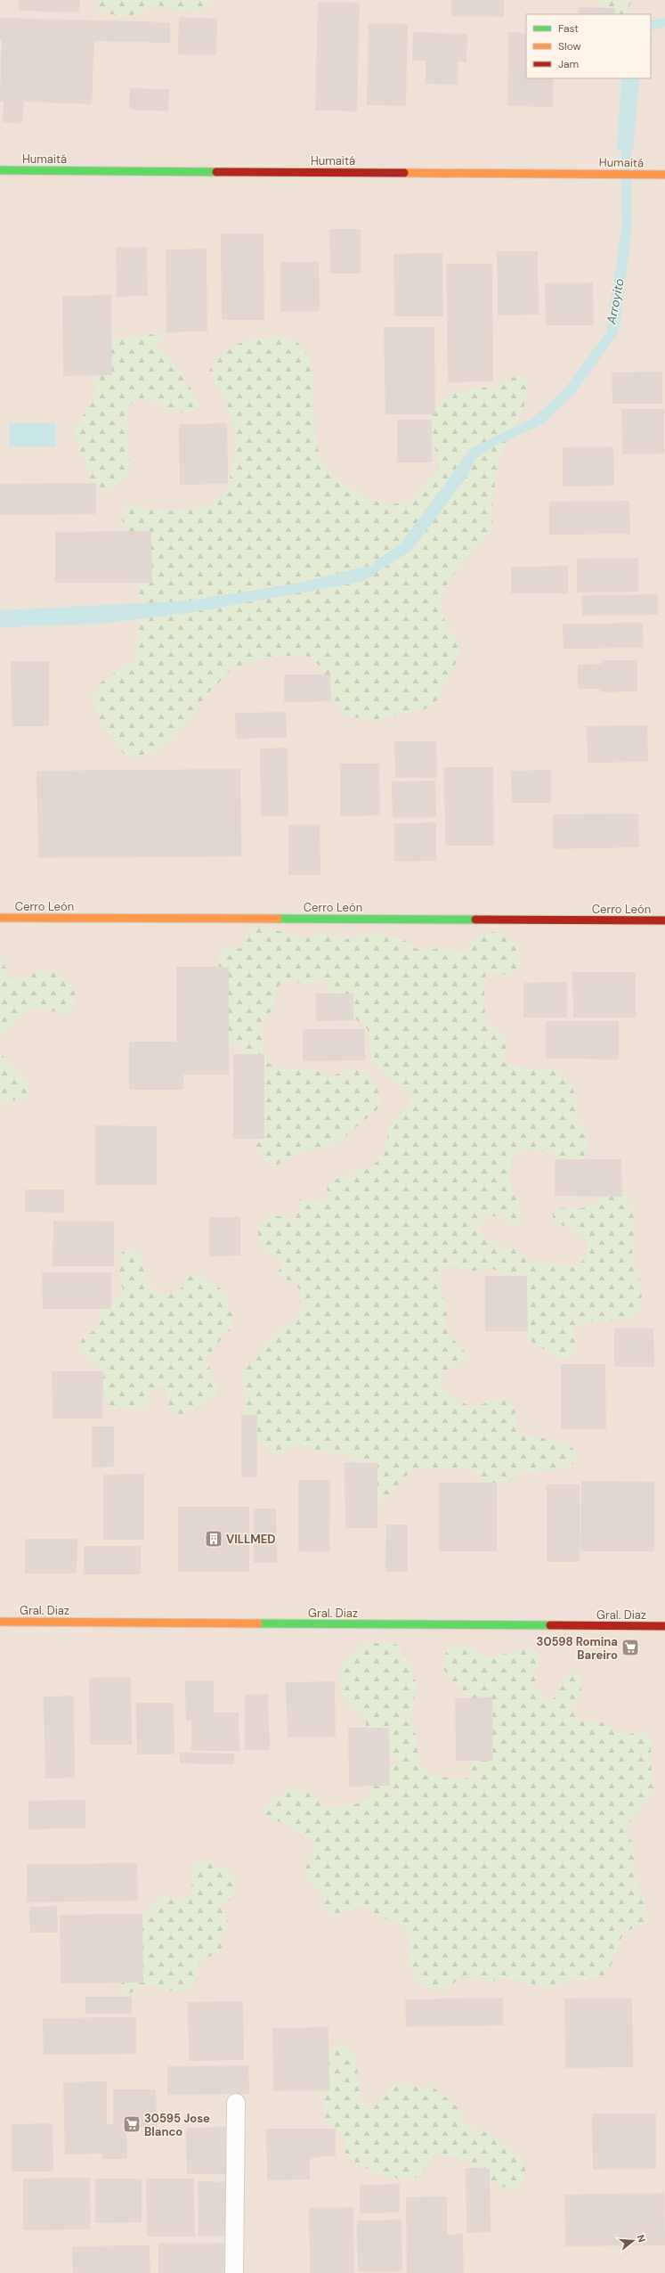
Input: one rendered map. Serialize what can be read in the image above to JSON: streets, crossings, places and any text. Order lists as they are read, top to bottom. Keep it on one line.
{"streets":{"street":["Humaitá","Cerro León","Gral. Diaz"]},"water":["Arroyito"],"places":{"building":["VILLMED"],"supermarket":["30598 Romina Bareiro","30595 Jose Blanco"]},"legend":["Fast","Slow","Jam"],"north":"right"}
